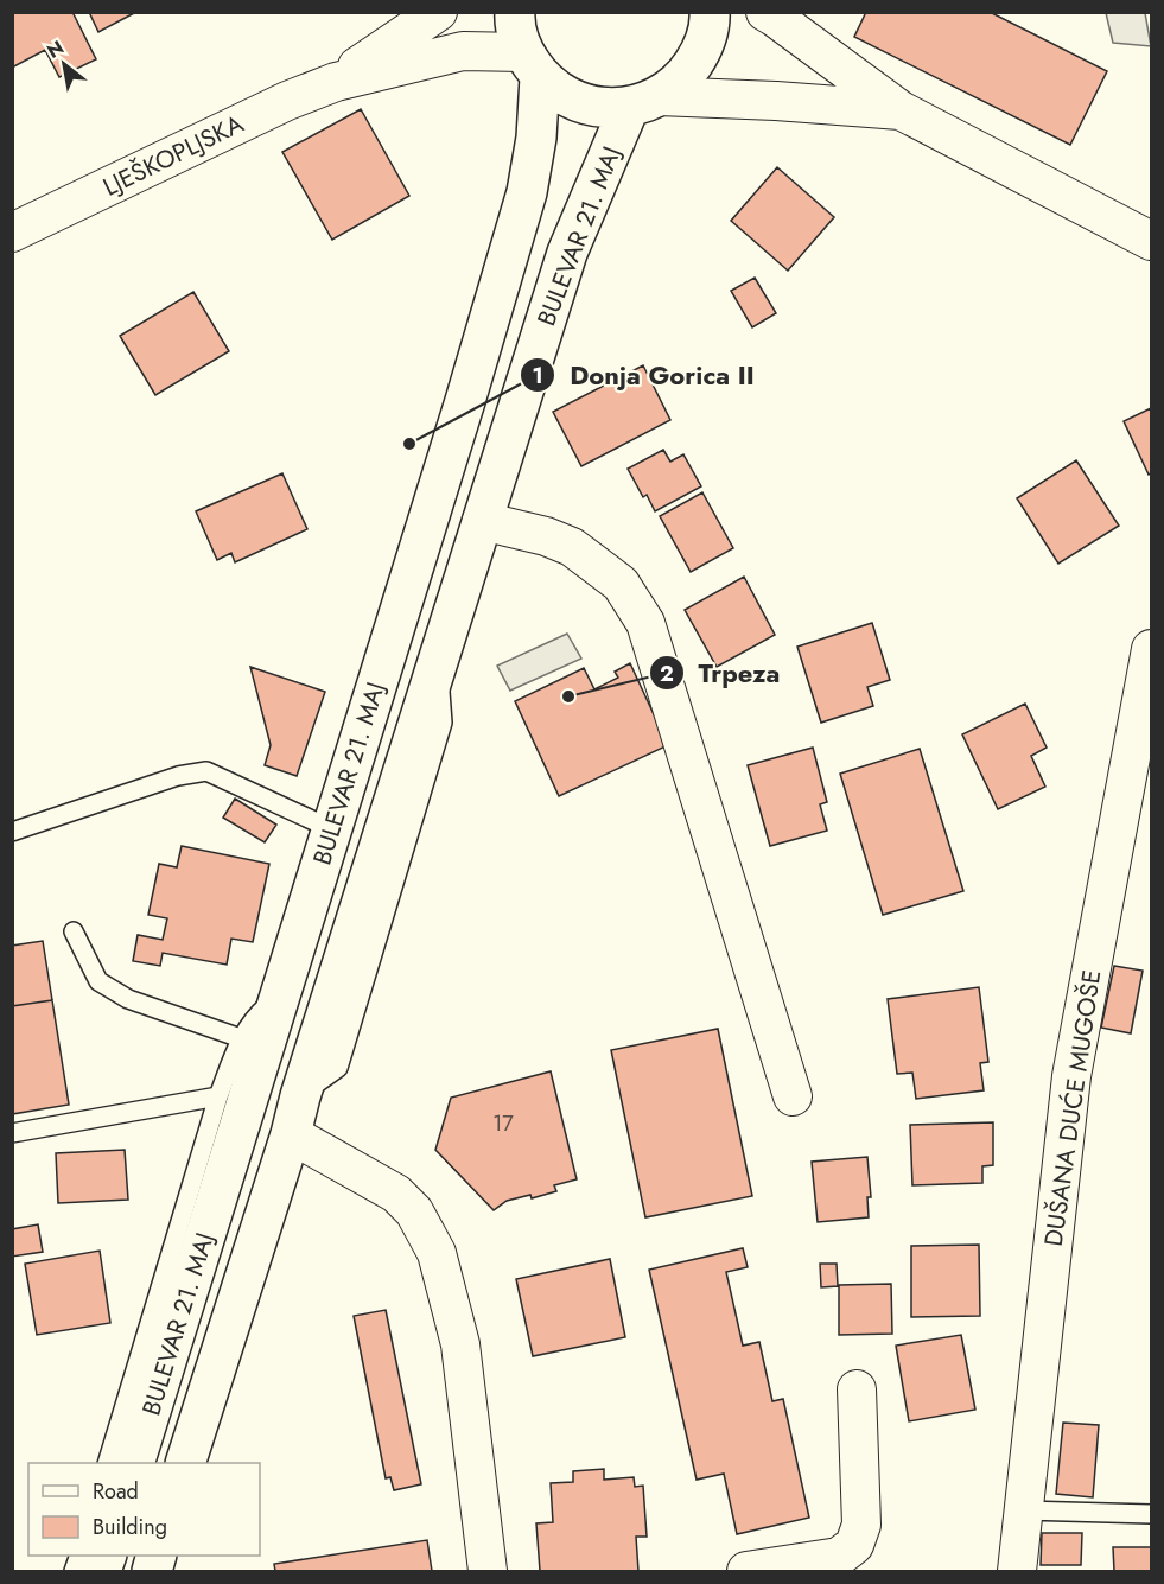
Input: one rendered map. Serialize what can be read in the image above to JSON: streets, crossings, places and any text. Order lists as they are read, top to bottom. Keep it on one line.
{"streets":{"main road":["BULEVAR 21. MAJ"],"street":["LJEŠKOPLJSKA","DUŠANA DUĆE MUGOŠE"]},"crossings":[["LJEŠKOPLJSKA","BULEVAR 21. MAJ"]],"places":["Donja Gorica II","Trpeza"],"house_numbers":["17"],"legend":["Road","Building"],"north":"top left"}
